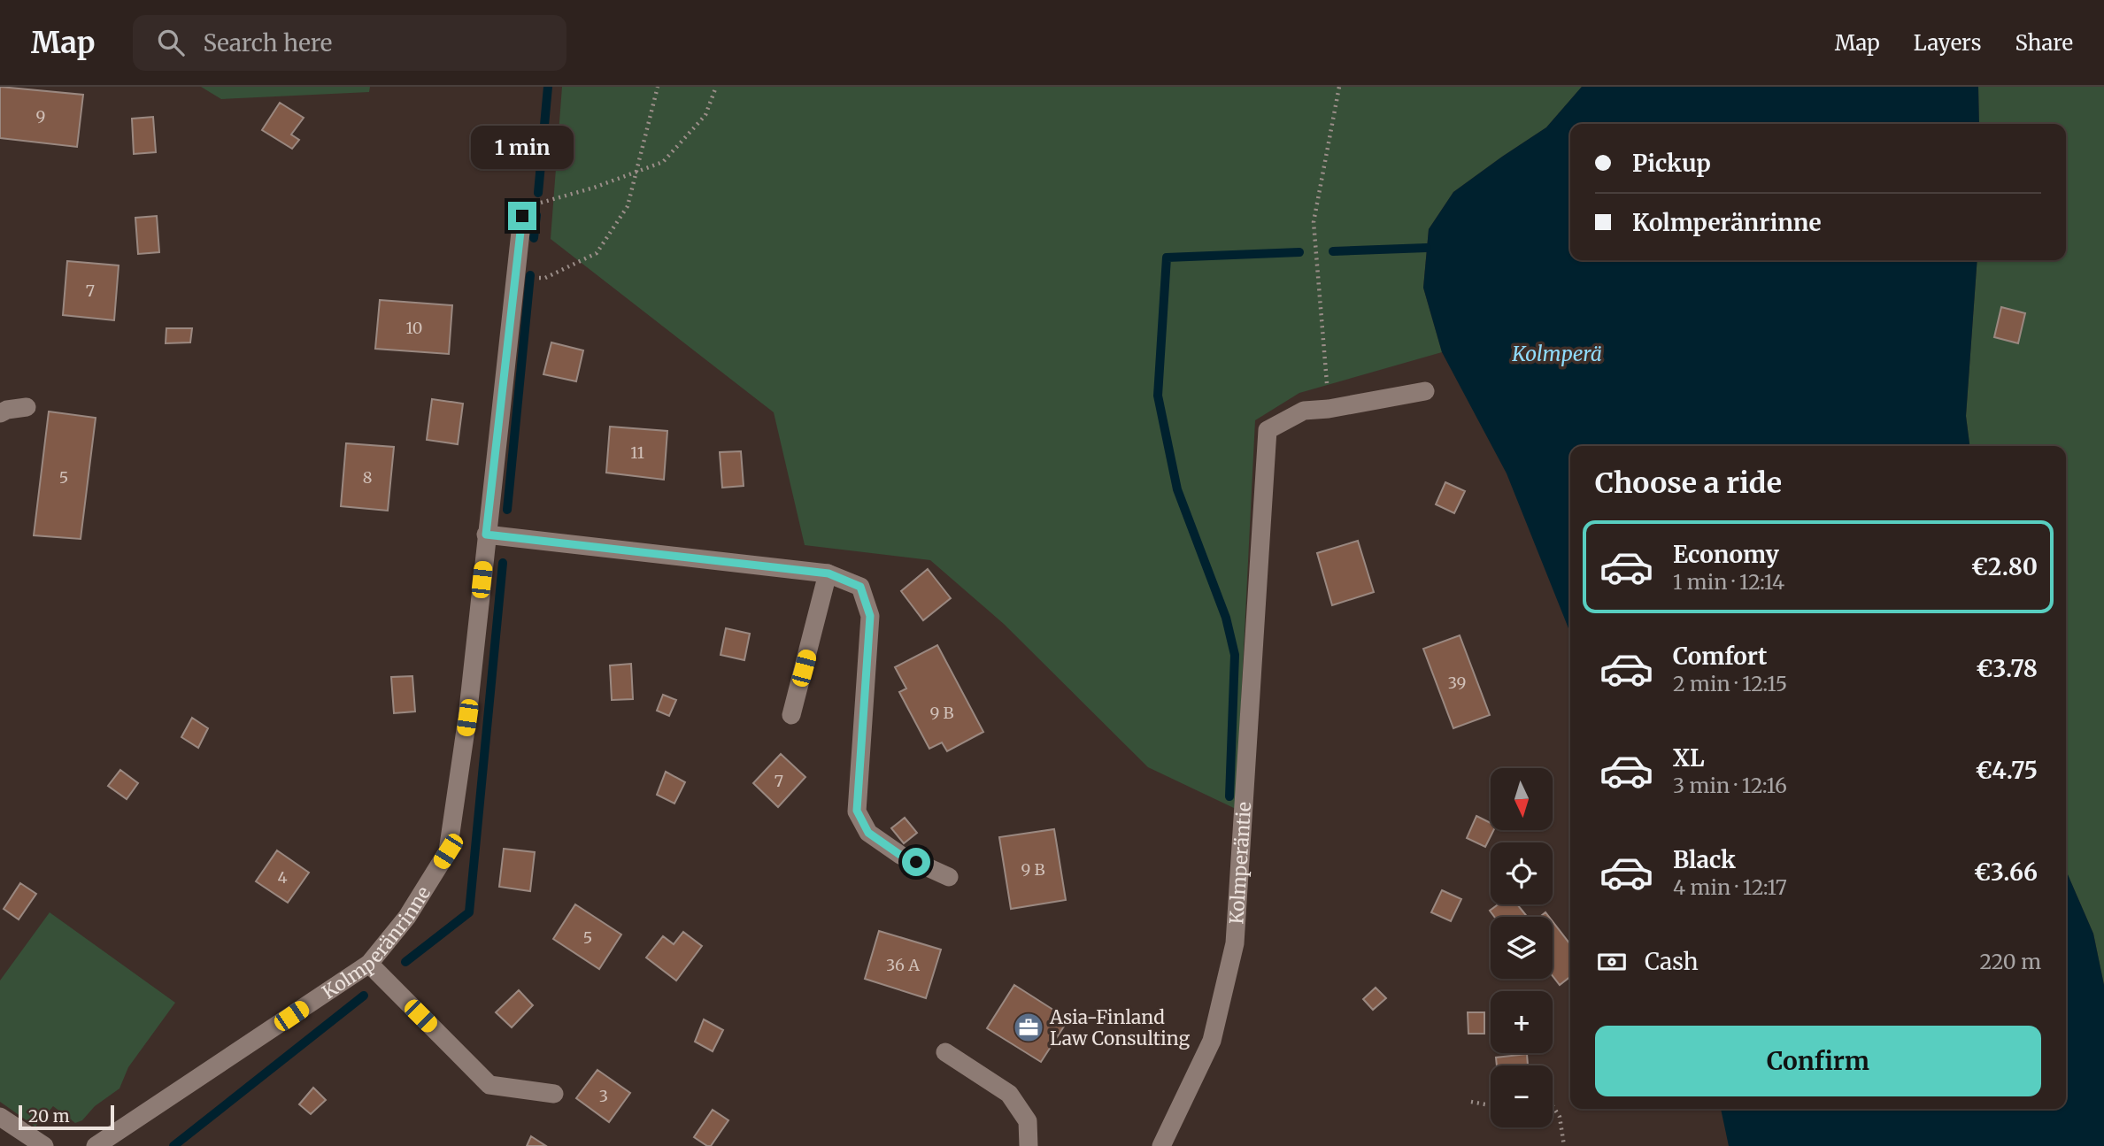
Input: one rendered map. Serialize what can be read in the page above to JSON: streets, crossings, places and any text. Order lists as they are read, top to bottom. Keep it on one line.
{"streets":{"street":["Kolmperäntie","Kolmperänrinne"]},"water":["Kolmperä"],"places":{"office":["Asia-Finland Law Consulting"]},"house_numbers":["9","7","10","11","5","8","39","9 B","7","9 B","4","5","36 A","3"],"scale_bar":"20 m","north":"bottom","page":{"header":"Map","search":"Search here","nav":["Map","Layers","Share"],"banner":["Pickup","Kolmperänrinne"],"bubble":"1 min","heading":"Choose a ride","list":[{"name":"Economy","note":"1 min · 12:14","value":"€2.80"},{"name":"Comfort","note":"2 min · 12:15","value":"€3.78"},{"name":"XL","note":"3 min · 12:16","value":"€4.75"},{"name":"Black","note":"4 min · 12:17","value":"€3.66"}],"map_buttons":["+","−"],"pay":["Cash","220 m"],"buttons":"Confirm","scale":"20 m"}}
